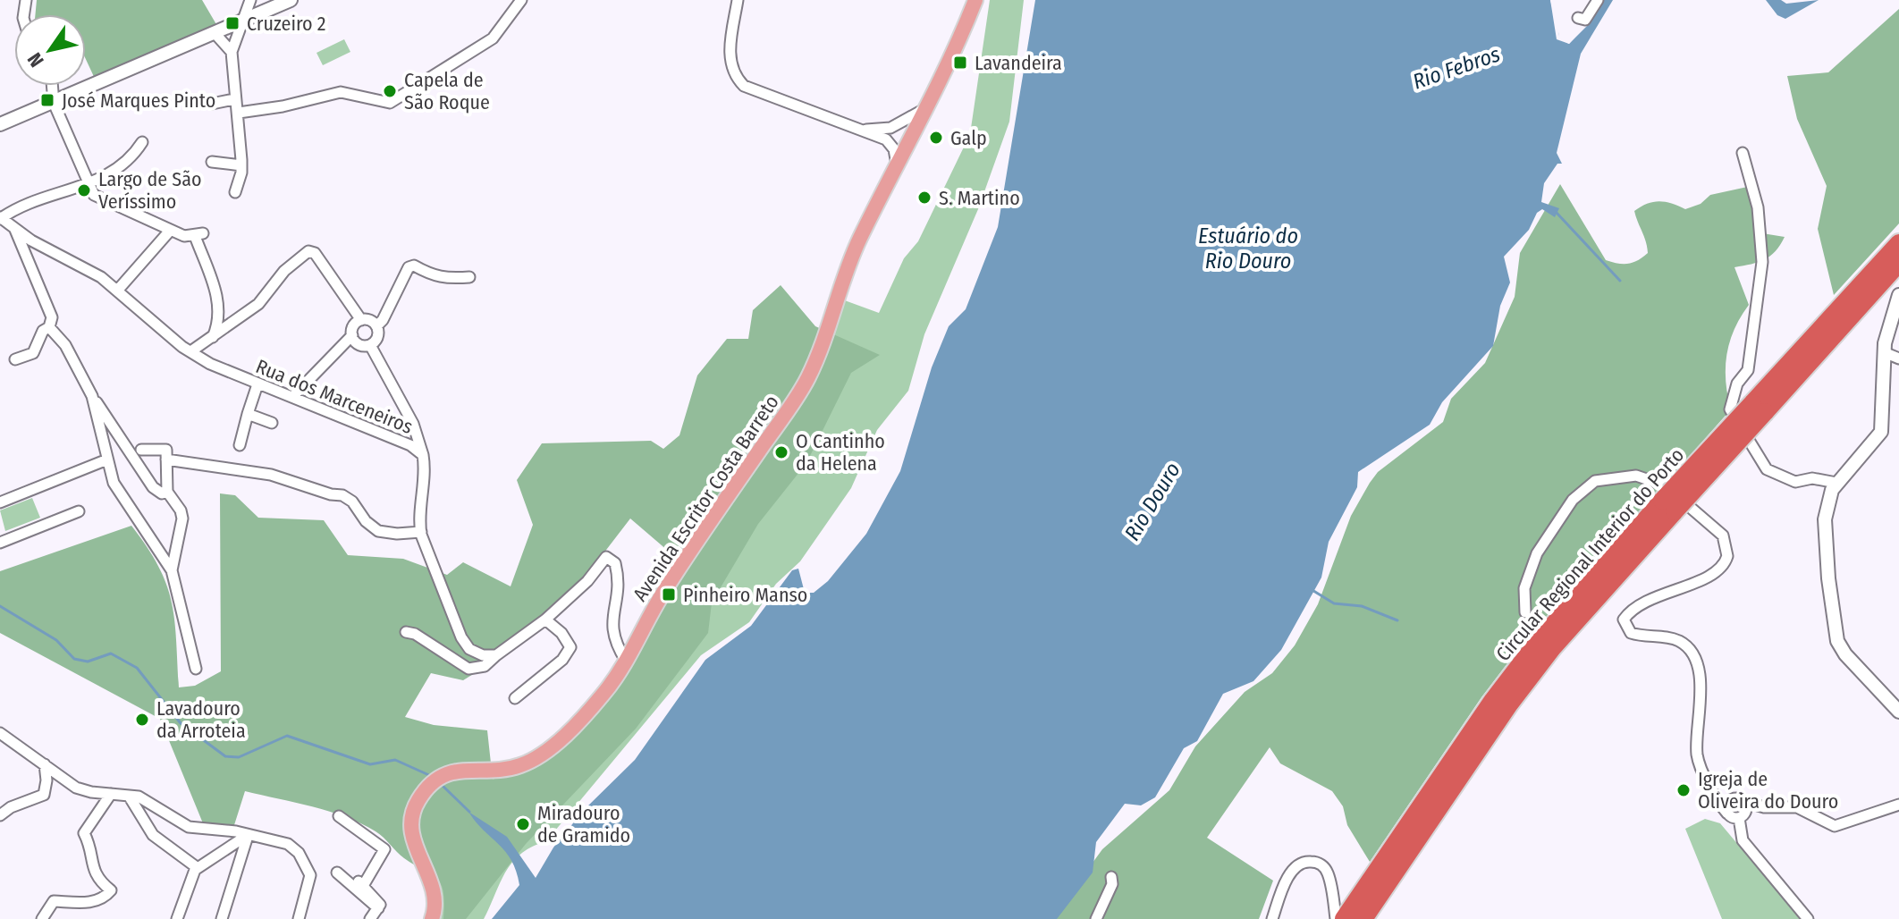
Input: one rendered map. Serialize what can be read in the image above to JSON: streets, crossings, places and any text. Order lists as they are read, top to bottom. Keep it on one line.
{"streets":{"highway":["Circular Regional Interior do Porto"],"main road":["Avenida Escritor Costa Barreto"],"street":["Rua dos Marceneiros"]},"water":["Rio Febros","Estuário do Rio Douro","Rio Douro"],"places":{"transit":["Cruzeiro 2","Lavandeira","José Marques Pinto","Pinheiro Manso"],"other":["Capela de São Roque","Galp","Largo de São Veríssimo","S. Martino","O Cantinho da Helena","Lavadouro da Arroteia","Igreja de Oliveira do Douro","Miradouro de Gramido"]},"north":"bottom left"}
